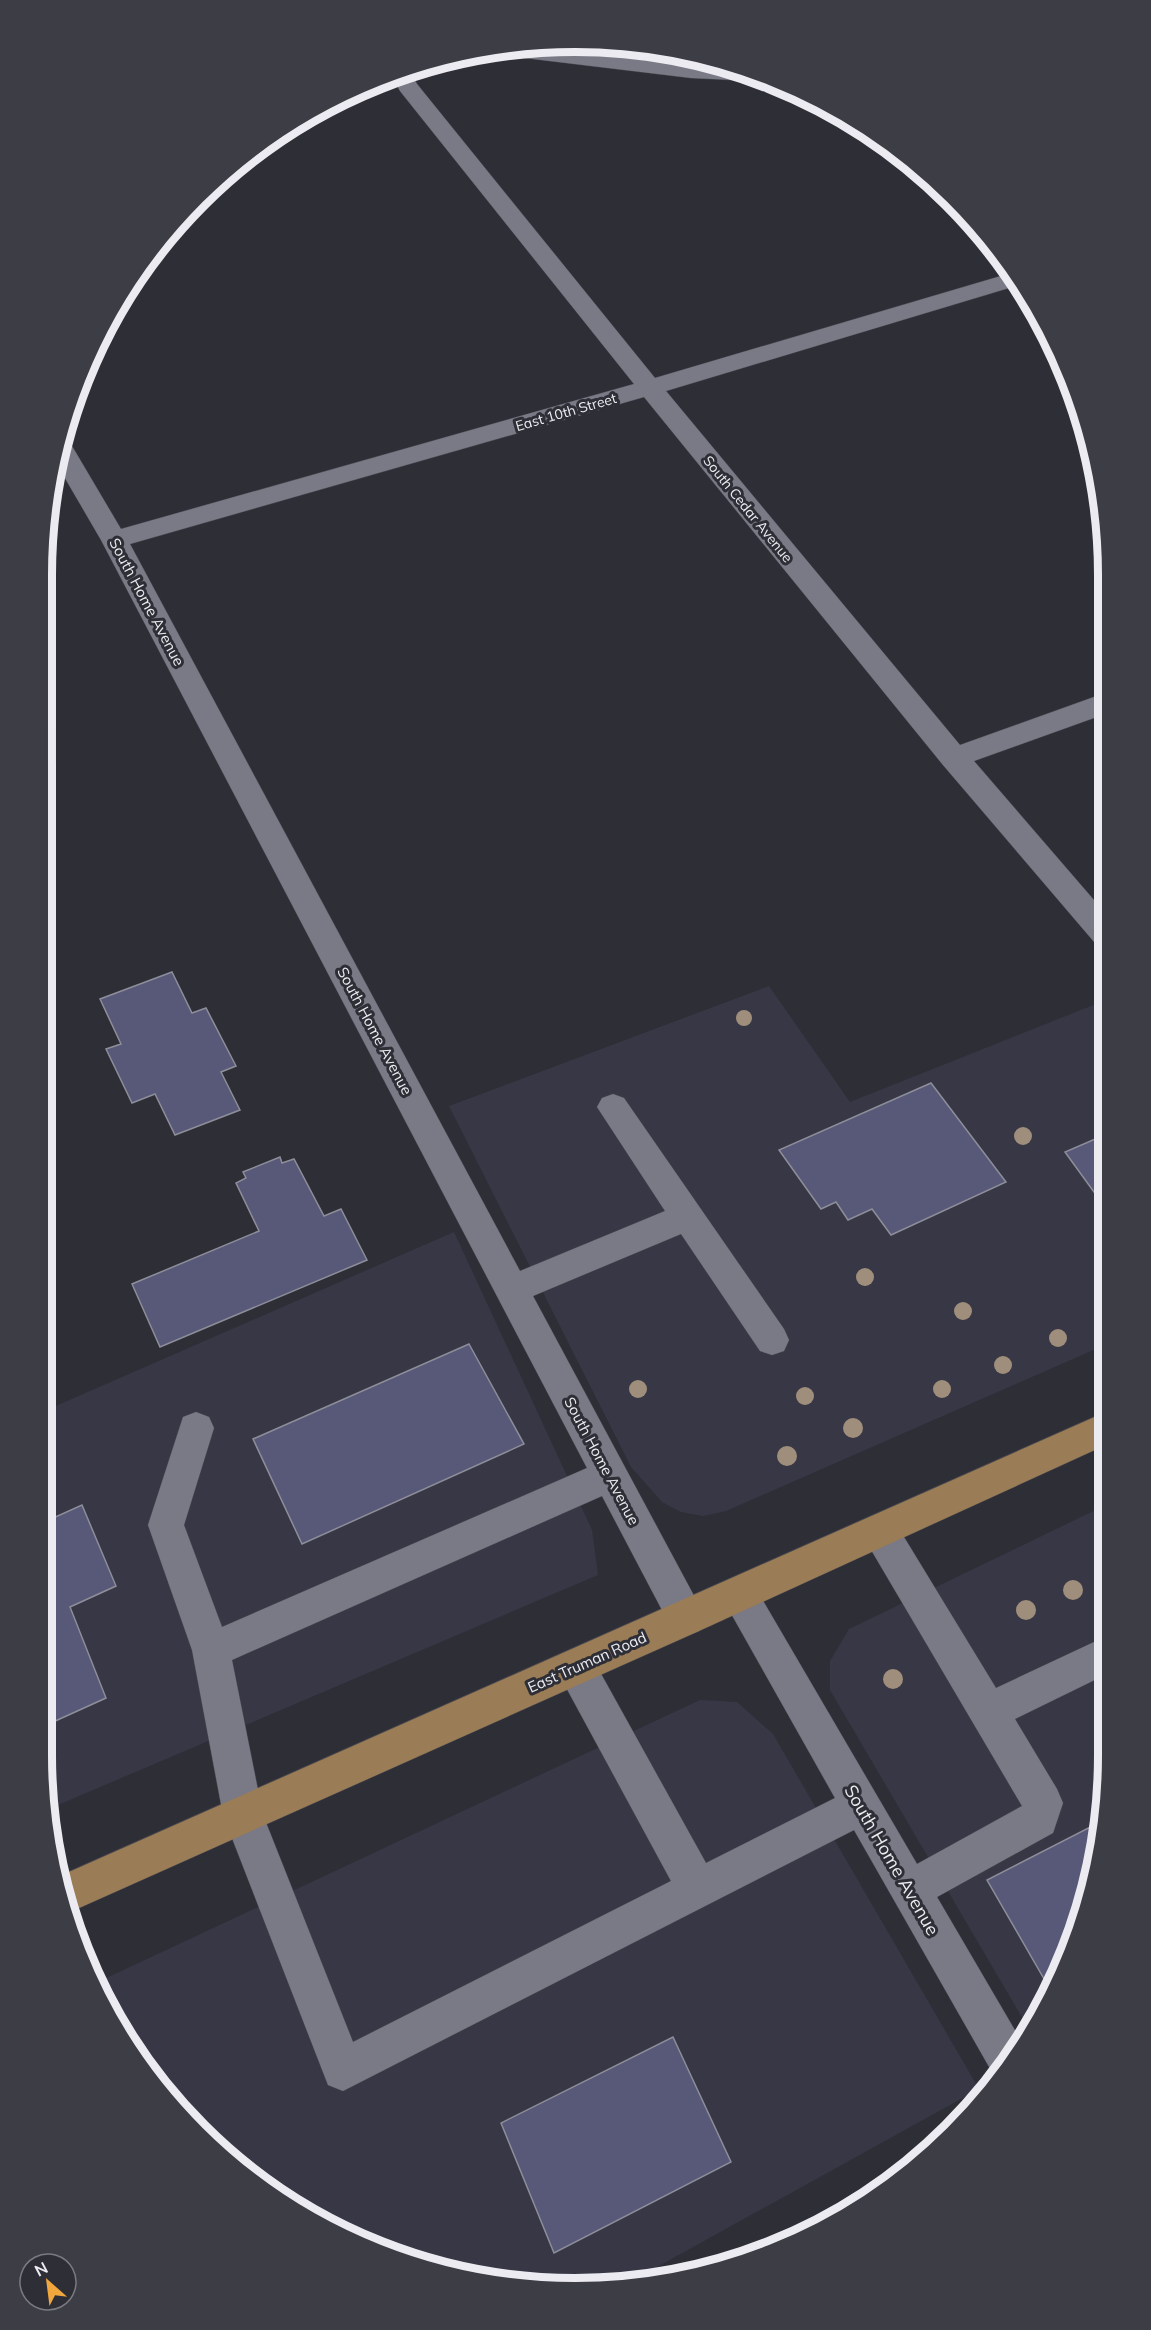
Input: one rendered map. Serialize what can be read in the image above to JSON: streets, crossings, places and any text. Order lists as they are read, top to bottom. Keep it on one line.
{"streets":{"main road":["East Truman Road"],"street":["East 10th Street","South Cedar Avenue","South Home Avenue"]},"crossings":[["East 10th Street","South Cedar Avenue"],["East 10th Street","South Home Avenue"],["South Home Avenue","East Truman Road"]],"north":"top left"}
